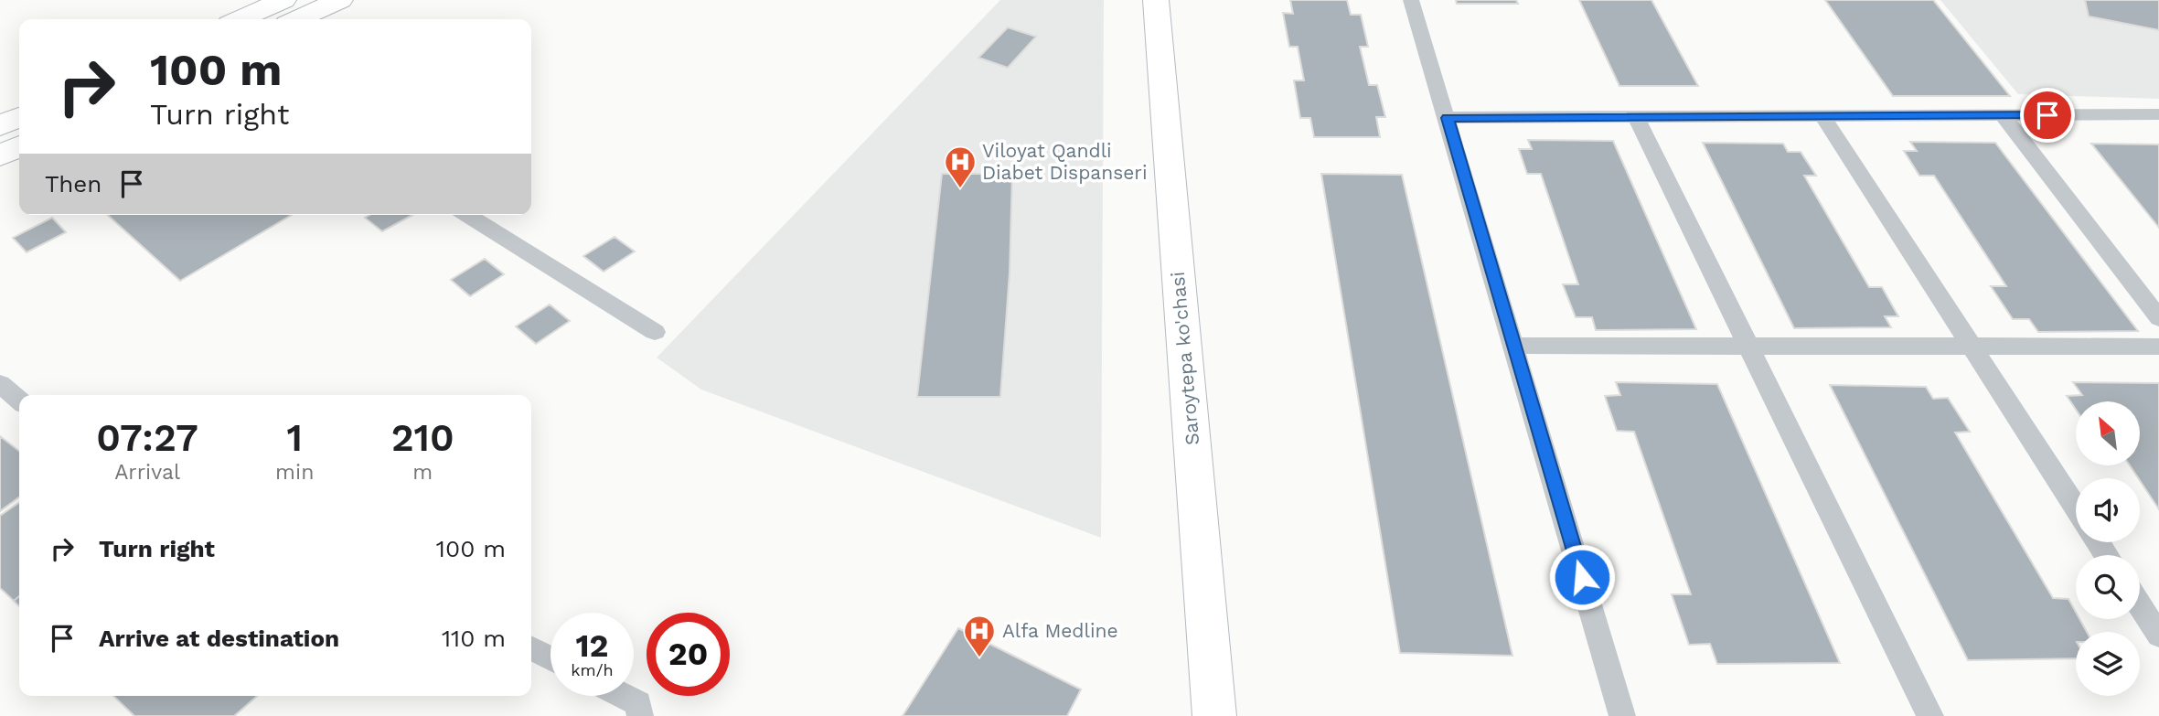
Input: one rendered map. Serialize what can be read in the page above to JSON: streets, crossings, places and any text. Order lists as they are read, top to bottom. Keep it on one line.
{"streets":{"main road":["Saroytepa ko'chasi"]},"places":{"hospital":["Viloyat Qandli Diabet Dispanseri","Alfa Medline"]},"north":"top left","page":{"turn":["100 m","Turn right"],"then":"Then","eta":["07:27","Arrival","1","min","210","m"],"list":[{"name":"Turn right","value":"100 m"},{"name":"Arrive at destination","value":"110 m"}],"speed":"12 km/h","limit":"20"}}
